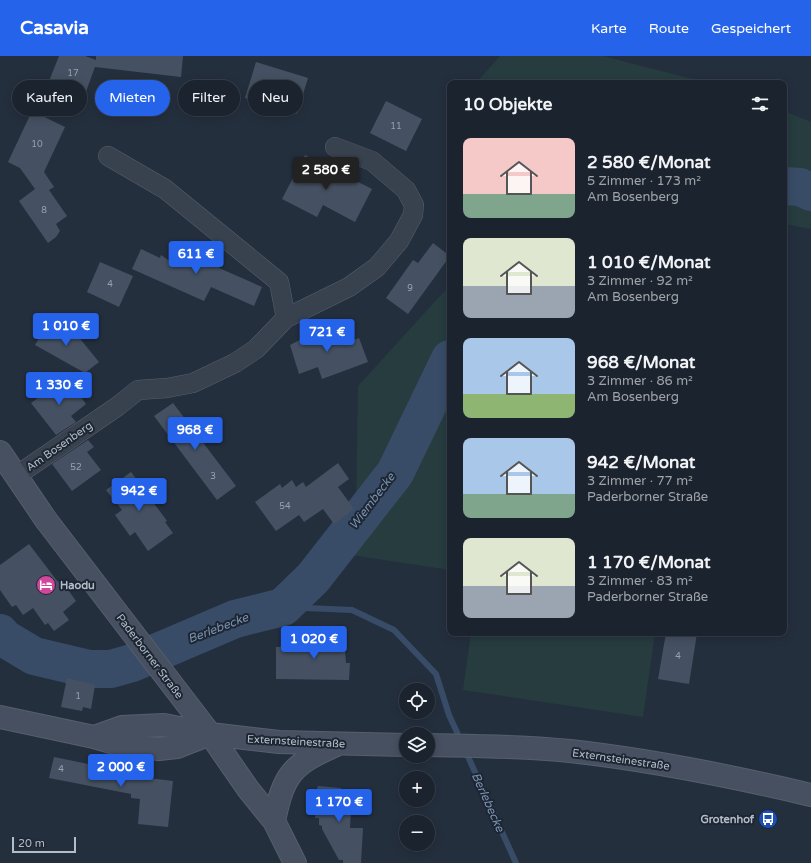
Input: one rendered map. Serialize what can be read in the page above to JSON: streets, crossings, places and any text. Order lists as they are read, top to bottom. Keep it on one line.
{"streets":{"main road":["Paderborner Straße","Externsteinestraße"],"street":["Am Bosenberg"]},"crossings":[["Am Bosenberg","Paderborner Straße"],["Paderborner Straße","Externsteinestraße"]],"water":["Wiembecke","Berlebecke"],"places":{"hotel":["Haodu"],"bus stop":["Grotenhof"]},"house_numbers":["17","11","10","8","4","9","52","3","54","4","1","4"],"scale_bar":"20 m","page":{"header":"Casavia","nav":["Karte","Route","Gespeichert"],"chip":["Kaufen","Mieten","Filter","Neu"],"heading":"10 Objekte","list":[{"name":"2 580 €/Monat","note":"5 Zimmer · 173 m² · Am Bosenberg"},{"name":"1 010 €/Monat","note":"3 Zimmer · 92 m² · Am Bosenberg"},{"name":"968 €/Monat","note":"3 Zimmer · 86 m² · Am Bosenberg"},{"name":"942 €/Monat","note":"3 Zimmer · 77 m² · Paderborner Straße"},{"name":"1 170 €/Monat","note":"3 Zimmer · 83 m² · Paderborner Straße"}],"price":["2 580 €","611 €","1 010 €","721 €","1 330 €","968 €","942 €","1 020 €","2 000 €","1 170 €"],"map_buttons":["+","−"],"scale":"20 m"}}
